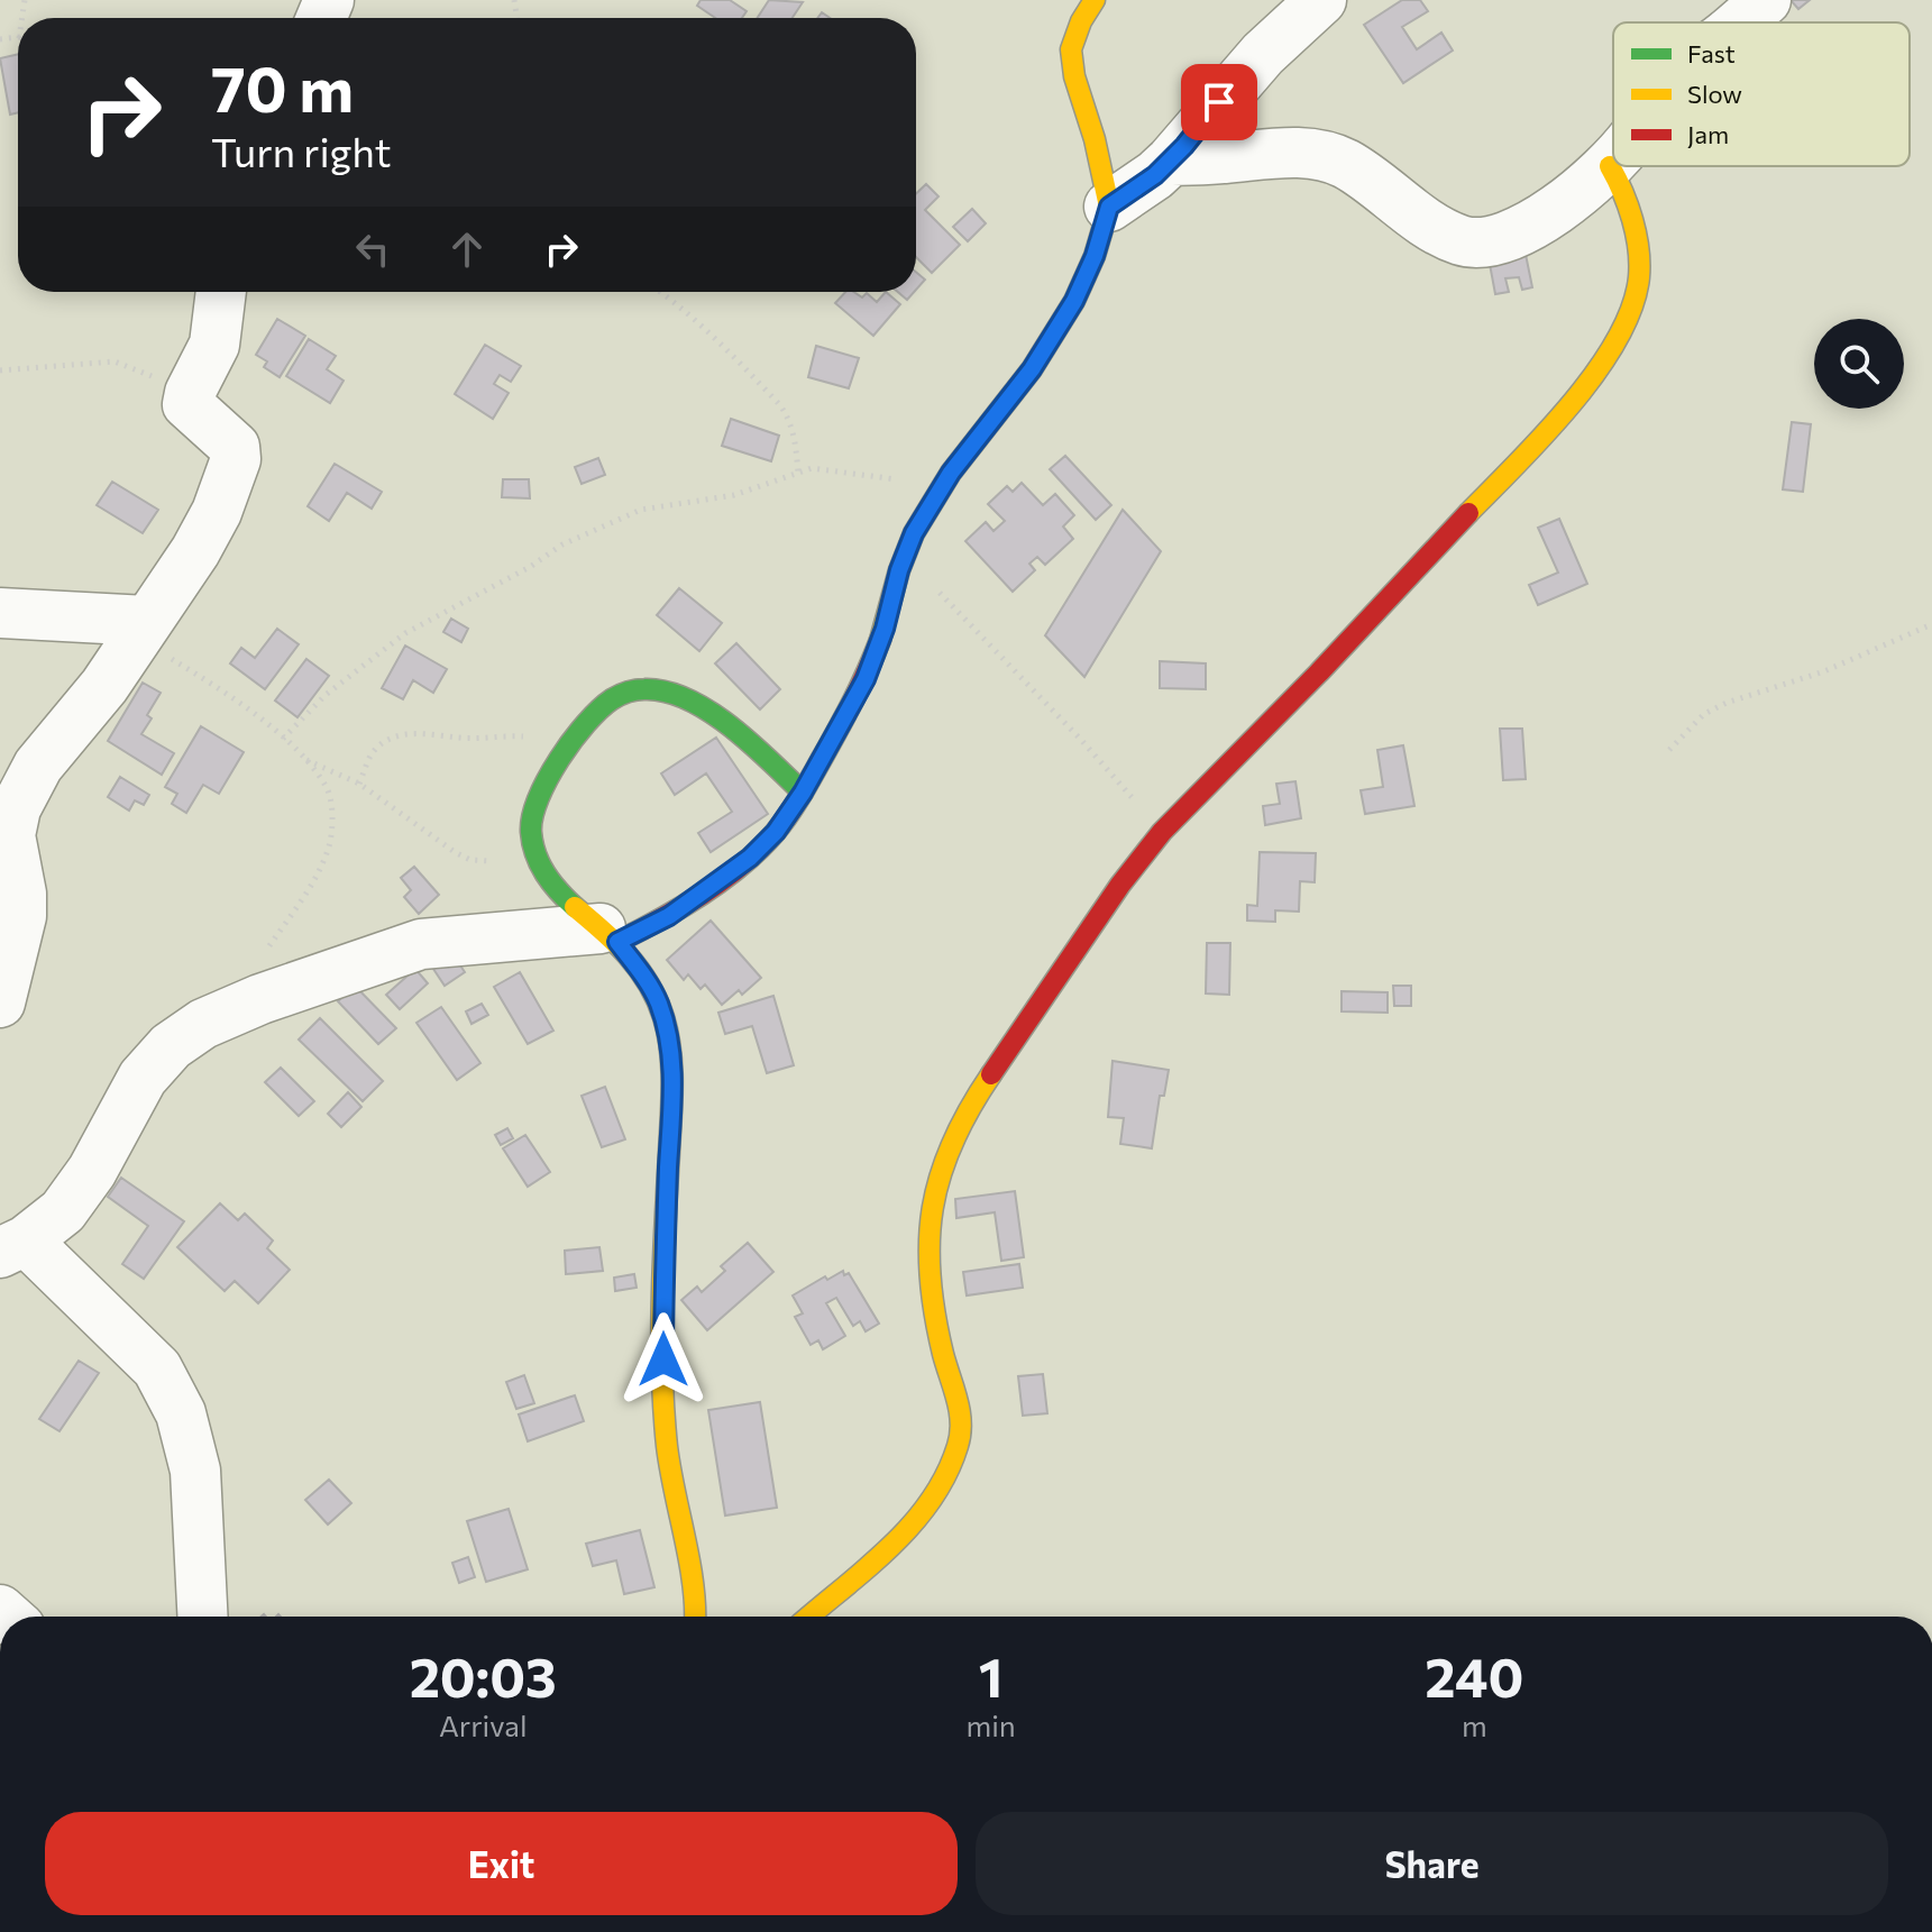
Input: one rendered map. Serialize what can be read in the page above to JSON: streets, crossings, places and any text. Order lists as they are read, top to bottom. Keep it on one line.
{"legend":["Fast","Slow","Jam"],"page":{"turn":["70 m","Turn right"],"eta":["20:03","Arrival","1","min","240","m"],"buttons":["Exit","Share"]}}
